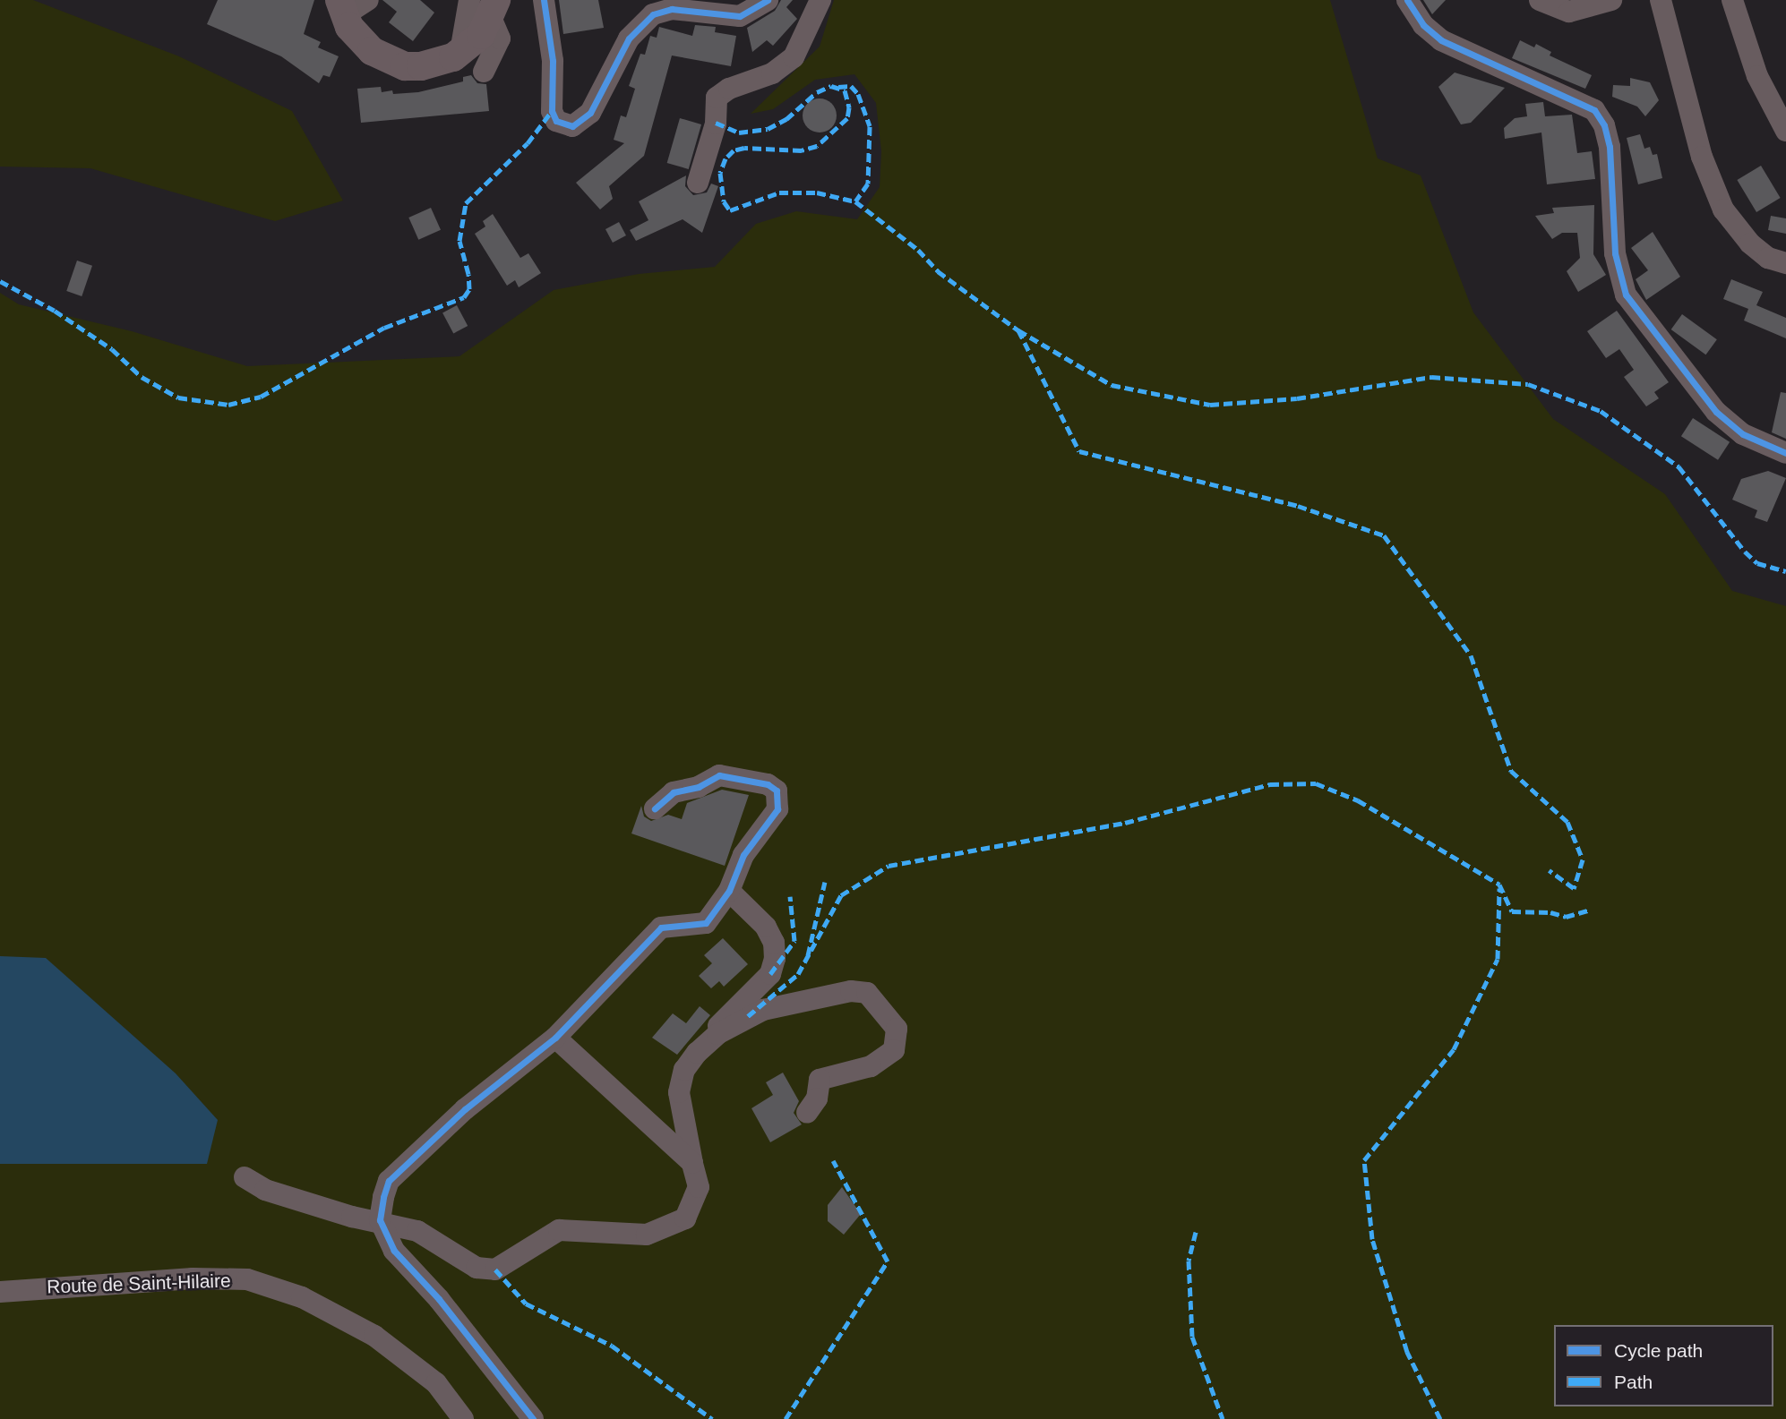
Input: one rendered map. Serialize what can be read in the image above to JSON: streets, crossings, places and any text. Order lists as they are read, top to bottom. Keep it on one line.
{"streets":{"street":["Route de Saint-Hilaire"]},"legend":["Cycle path","Path"]}
